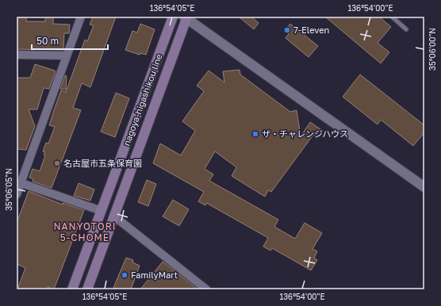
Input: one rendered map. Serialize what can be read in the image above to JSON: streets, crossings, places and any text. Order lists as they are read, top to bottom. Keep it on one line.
{"streets":{"main road":["nagoya-higashikou line"]},"districts":["NANYOTORI 5-CHOME"],"places":["7-Eleven","ザ・チャレンジハウス","名古屋市五条保育園","FamilyMart"],"scale_bar":"50 m","coordinates":["136°54'05\"E","136°54'00\"E","35°06'00\"N","35°06'05\"N"]}
